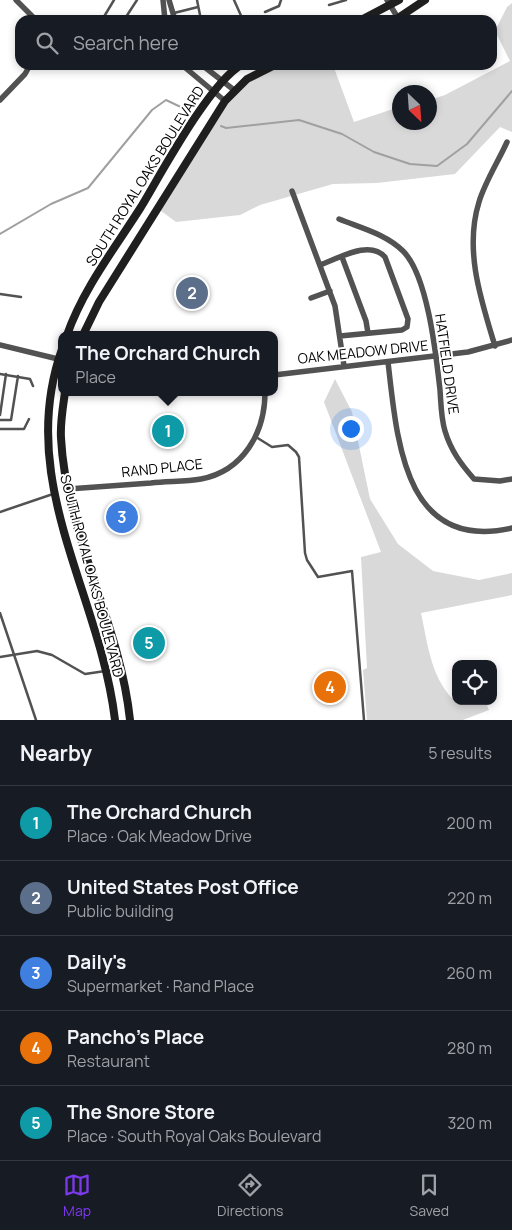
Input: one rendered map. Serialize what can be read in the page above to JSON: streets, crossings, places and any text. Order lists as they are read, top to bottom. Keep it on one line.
{"streets":{"main road":["SOUTH ROYAL OAKS BOULEVARD"],"street":["OAK MEADOW DRIVE","HATFIELD DRIVE","RAND PLACE"]},"crossings":[["SOUTH ROYAL OAKS BOULEVARD","RAND PLACE"],["OAK MEADOW DRIVE","HATFIELD DRIVE"]],"north":"bottom right","page":{"search":"Search here","pins":["2","1","3","5","4"],"popup":["The Orchard Church","Place"],"heading":["Nearby","5 results"],"list":[{"mark":"1","name":"The Orchard Church","note":"Place · Oak Meadow Drive","value":"200 m"},{"mark":"2","name":"United States Post Office","note":"Public building","value":"220 m"},{"mark":"3","name":"Daily's","note":"Supermarket · Rand Place","value":"260 m"},{"mark":"4","name":"Pancho's Place","note":"Restaurant","value":"280 m"},{"mark":"5","name":"The Snore Store","note":"Place · South Royal Oaks Boulevard","value":"320 m"}],"nav":["Map","Directions","Saved"]}}
